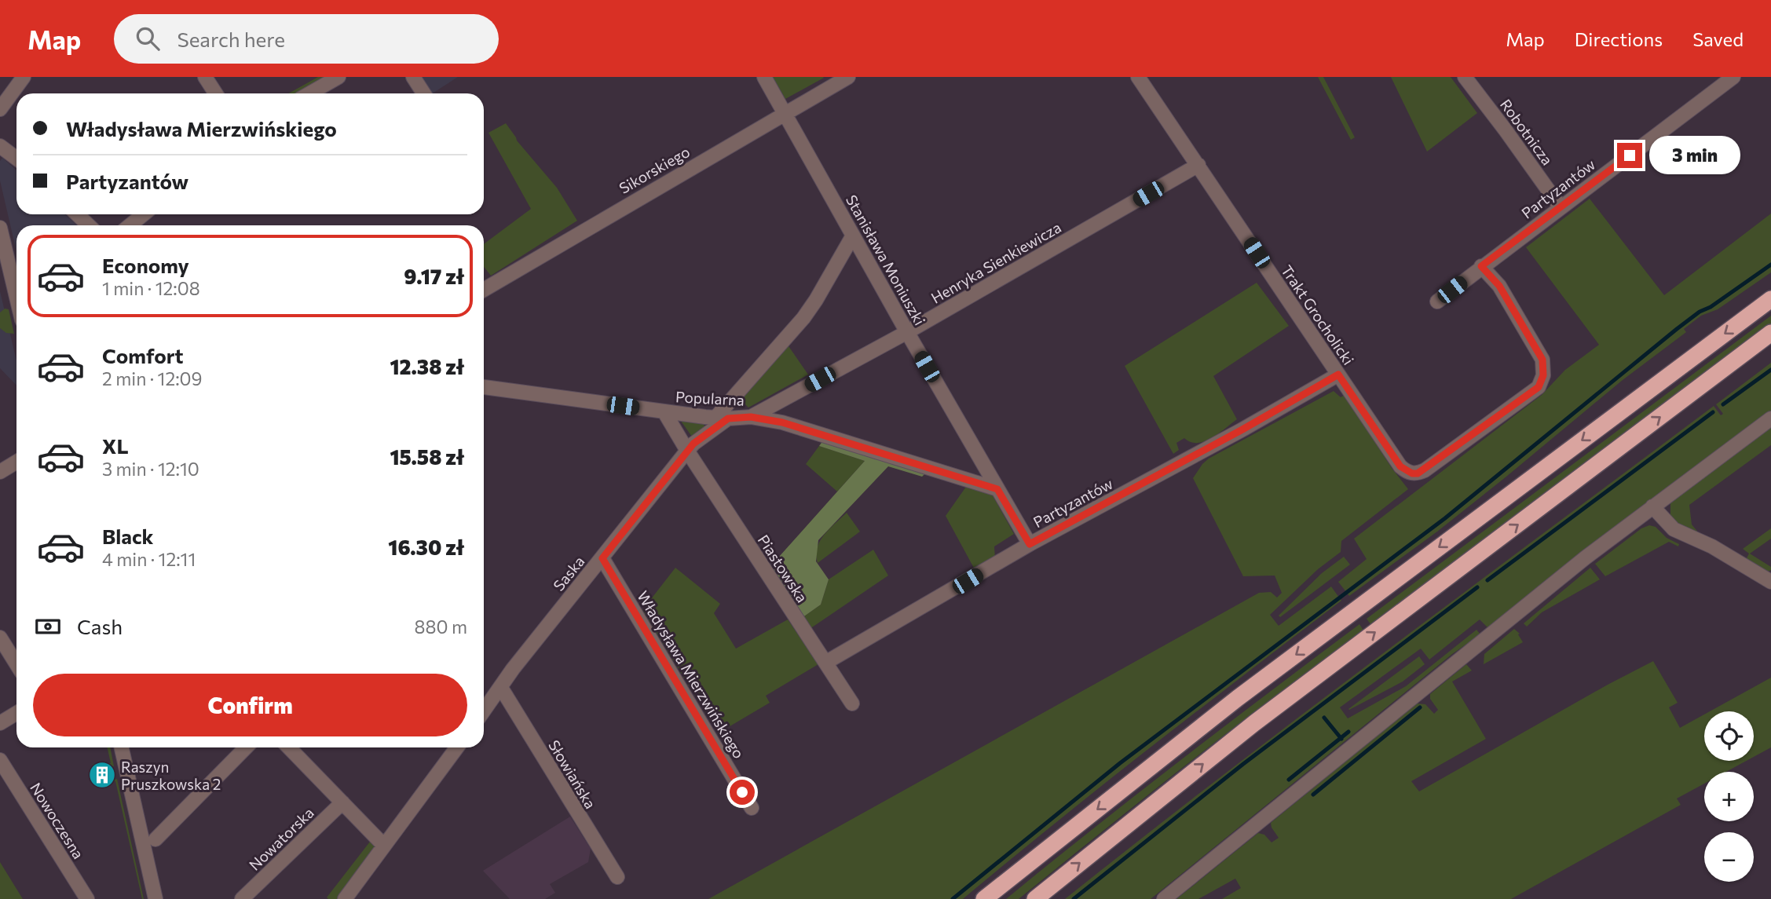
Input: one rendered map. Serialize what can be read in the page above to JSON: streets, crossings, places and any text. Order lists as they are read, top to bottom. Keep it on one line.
{"streets":{"street":["Robotnicza","Sikorskiego","Partyzantów","Stanisława Moniuszki","Henryka Sienkiewicza","Trakt Grocholicki","Popularna","Piastowska","Saska","Władysława Mierzwińskiego","Słowiańska","Nowoczesna","Nowatorska"]},"crossings":[["Robotnicza","Partyzantów"],["Sikorskiego","Stanisława Moniuszki"],["Partyzantów","Stanisława Moniuszki"],["Partyzantów","Trakt Grocholicki"],["Partyzantów","Piastowska"],["Stanisława Moniuszki","Henryka Sienkiewicza"],["Stanisława Moniuszki","Popularna"],["Henryka Sienkiewicza","Trakt Grocholicki"],["Henryka Sienkiewicza","Popularna"],["Popularna","Piastowska"],["Popularna","Saska"],["Piastowska","Saska"],["Saska","Władysława Mierzwińskiego"],["Saska","Słowiańska"]],"places":{"building":["Raszyn Pruszkowska 2"]},"page":{"header":"Map","search":"Search here","nav":["Map","Directions","Saved"],"banner":["Władysława Mierzwińskiego","Partyzantów"],"bubble":"3 min","list":[{"name":"Economy","note":"1 min · 12:08","value":"9.17 zł"},{"name":"Comfort","note":"2 min · 12:09","value":"12.38 zł"},{"name":"XL","note":"3 min · 12:10","value":"15.58 zł"},{"name":"Black","note":"4 min · 12:11","value":"16.30 zł"}],"pay":["Cash","880 m"],"buttons":"Confirm","map_buttons":["+","−"]}}
